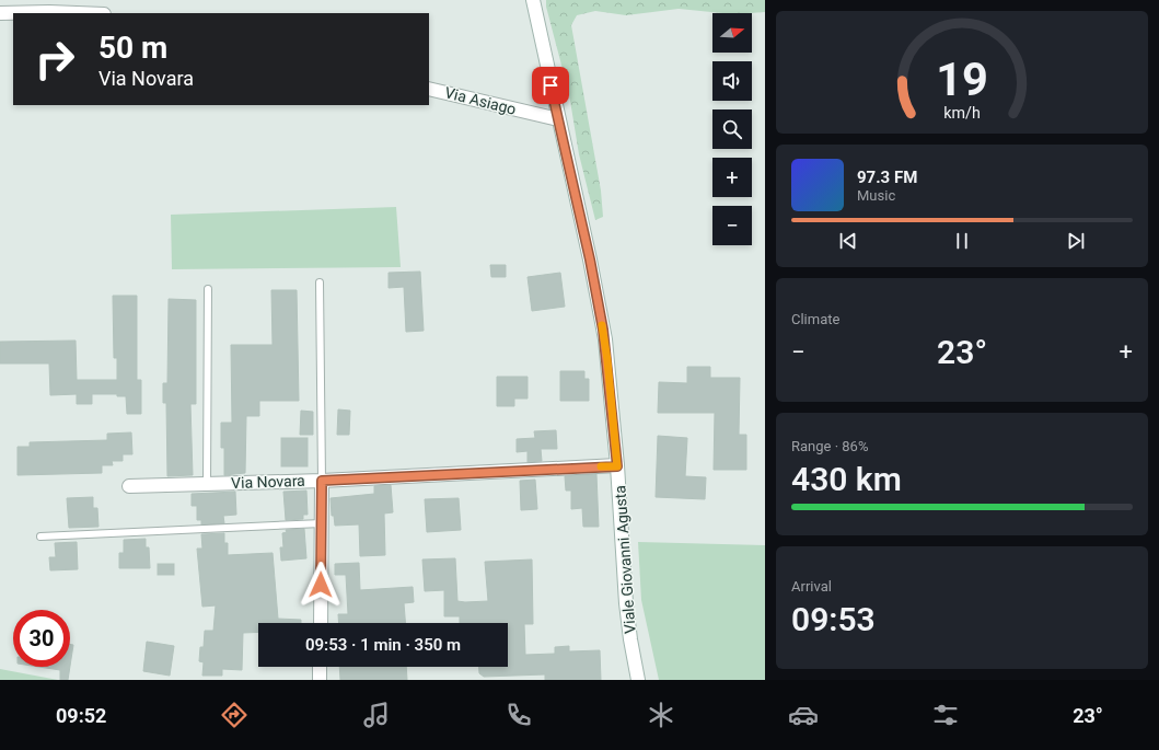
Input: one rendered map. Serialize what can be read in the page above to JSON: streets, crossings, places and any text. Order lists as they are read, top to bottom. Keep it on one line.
{"streets":{"street":["Via Asiago","Via Novara","Viale Giovanni Agusta"]},"crossings":[["Via Asiago","Viale Giovanni Agusta"],["Via Novara","Viale Giovanni Agusta"]],"north":"right","page":{"map_buttons":["+","−"],"turn":["50 m","Via Novara"],"song":["97.3 FM","Music"],"tile":["Climate",["Range · 86%","430 km"],["Arrival","09:53"]],"heat":["−","23°","+"],"limit":"30","trip":"09:53 · 1 min · 350 m","tabs":["09:52","23°"],"gauge":["19","km/h"]}}
